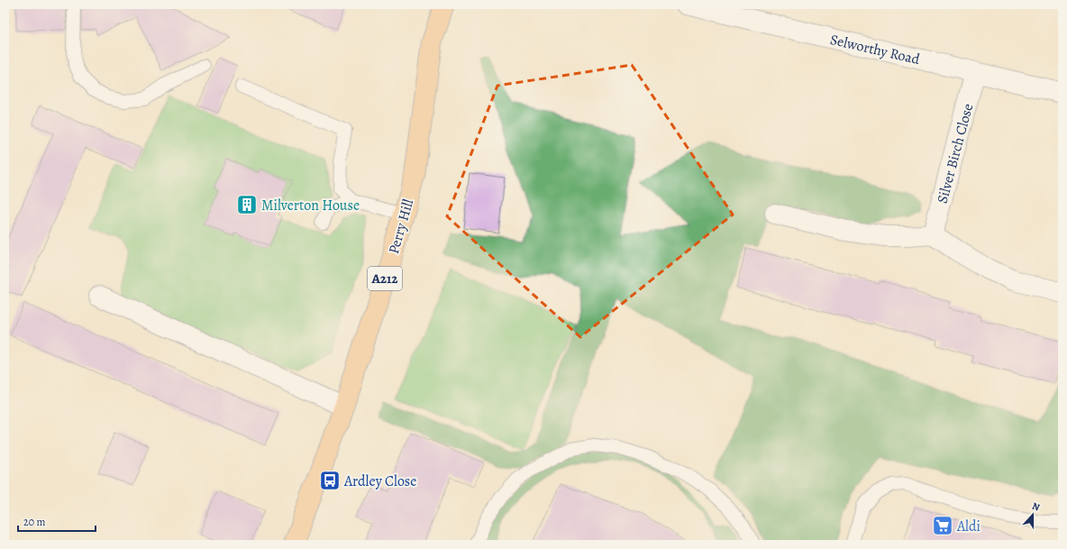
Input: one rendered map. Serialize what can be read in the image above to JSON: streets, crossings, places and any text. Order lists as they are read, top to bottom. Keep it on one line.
{"streets":{"main road":["Perry Hill","A212"],"street":["Selworthy Road","Silver Birch Close"]},"crossings":[["Selworthy Road","Silver Birch Close"]],"places":{"building":["Milverton House"],"bus stop":["Ardley Close"],"supermarket":["Aldi"]},"scale_bar":"20 m","north":"top"}
